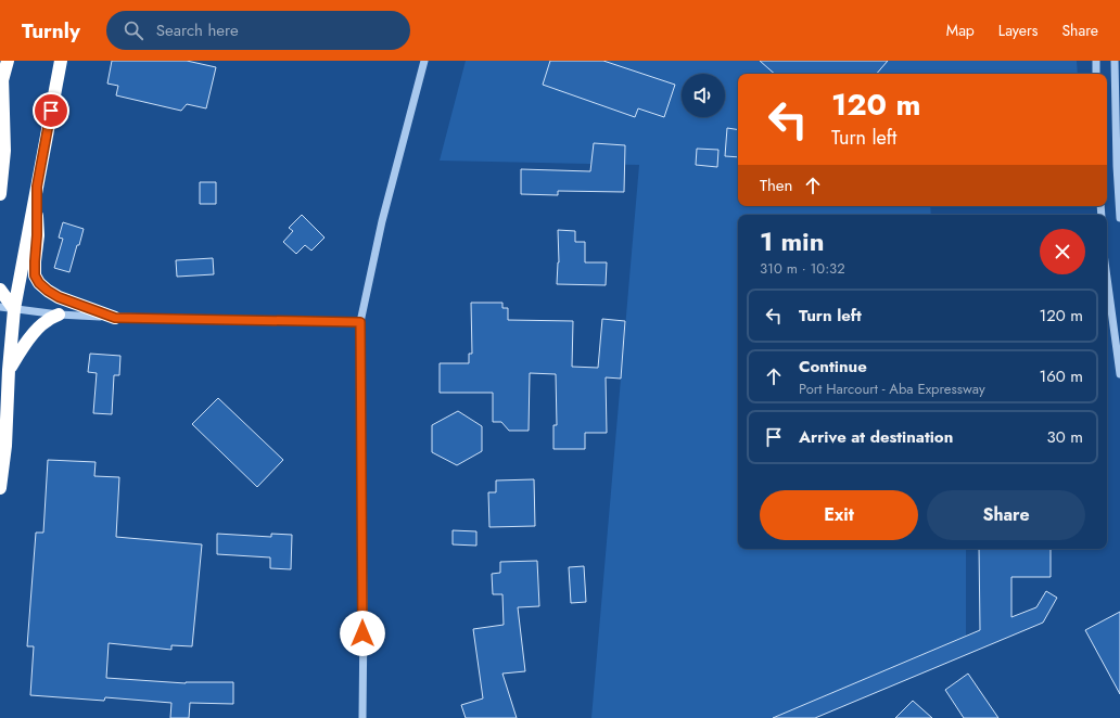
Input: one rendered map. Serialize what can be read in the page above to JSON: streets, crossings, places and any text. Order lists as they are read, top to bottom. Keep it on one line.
{"page":{"header":"Turnly","search":"Search here","nav":["Map","Layers","Share"],"turn":["120 m","Turn left"],"then":"Then","heading":["1 min","310 m · 10:32"],"list":[{"name":"Turn left","value":"120 m"},{"name":"Continue","note":"Port Harcourt - Aba Expressway","value":"160 m"},{"name":"Arrive at destination","value":"30 m"}],"buttons":["Exit","Share"]}}
